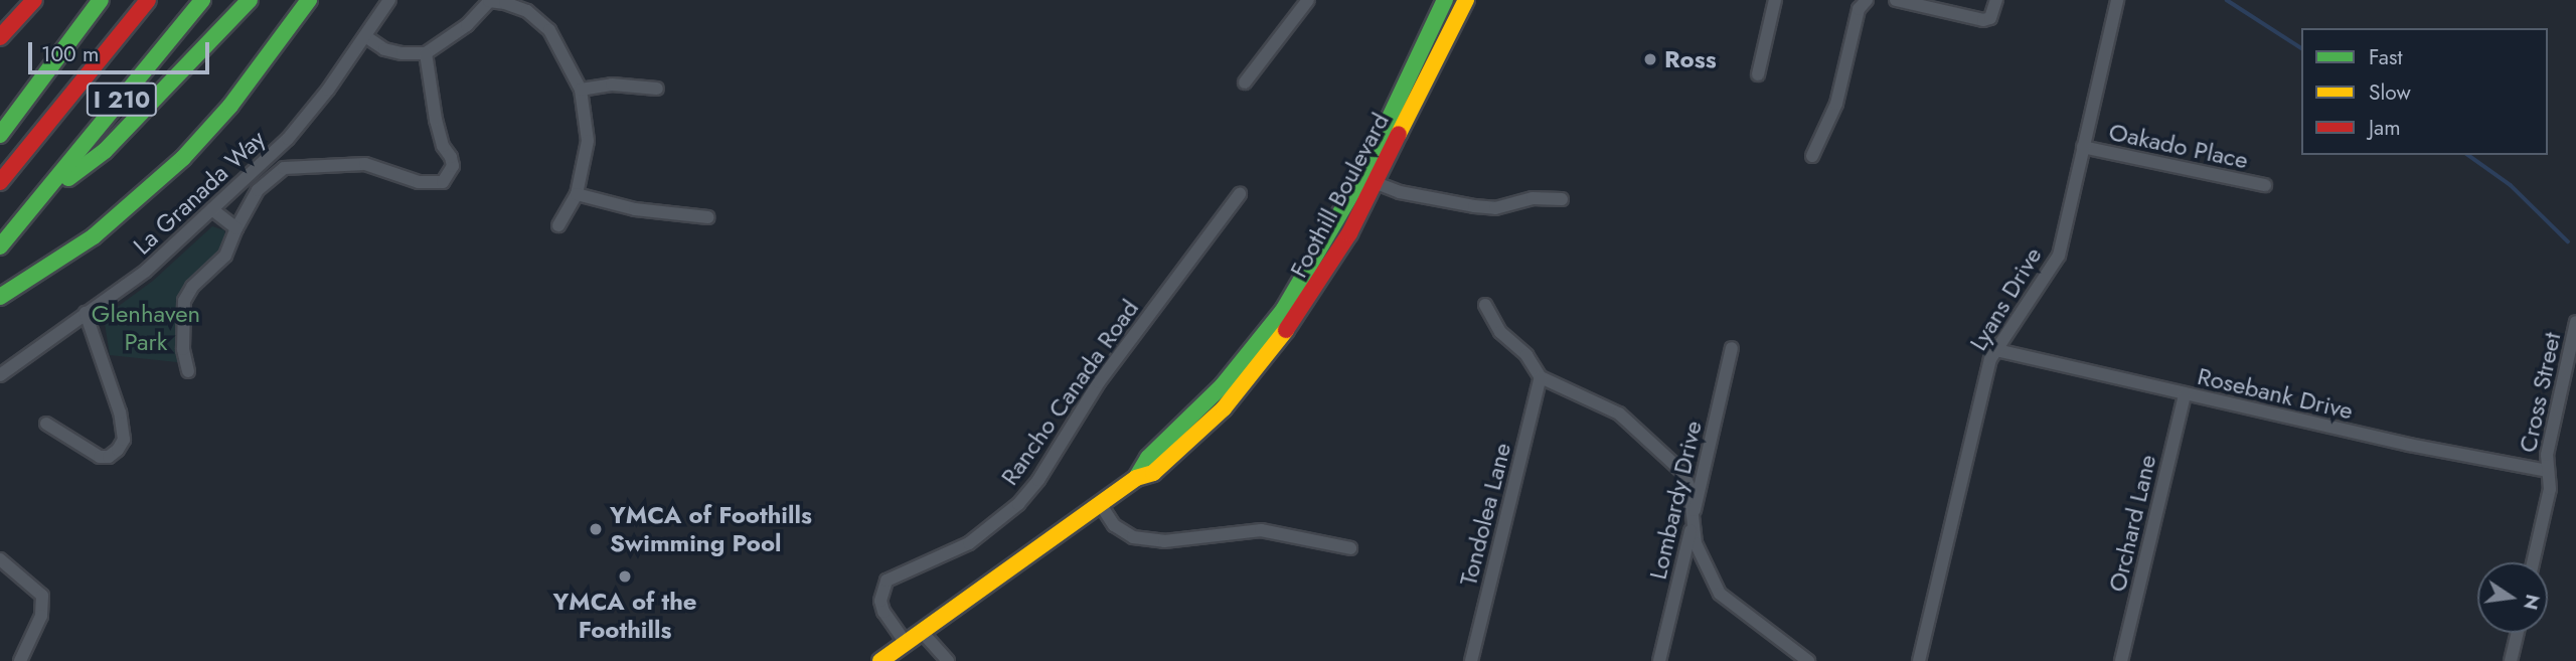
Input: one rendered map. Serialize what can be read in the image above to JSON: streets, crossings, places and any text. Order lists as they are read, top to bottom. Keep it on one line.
{"streets":{"main road":["I 210","Foothill Boulevard"],"street":["Oakado Place","La Granada Way","Lyans Drive","Rancho Canada Road","Cross Street","Rosebank Drive","Lombardy Drive","Tondolea Lane","Orchard Lane"]},"crossings":[["Oakado Place","Lyans Drive"],["Foothill Boulevard","Rancho Canada Road"],["Lyans Drive","Rosebank Drive"],["Cross Street","Rosebank Drive"],["Rosebank Drive","Orchard Lane"]],"parks":["Glenhaven Park"],"places":["Ross","YMCA of Foothills Swimming Pool","YMCA of the Foothills"],"legend":["Fast","Slow","Jam"],"scale_bar":"100 m","north":"right"}
